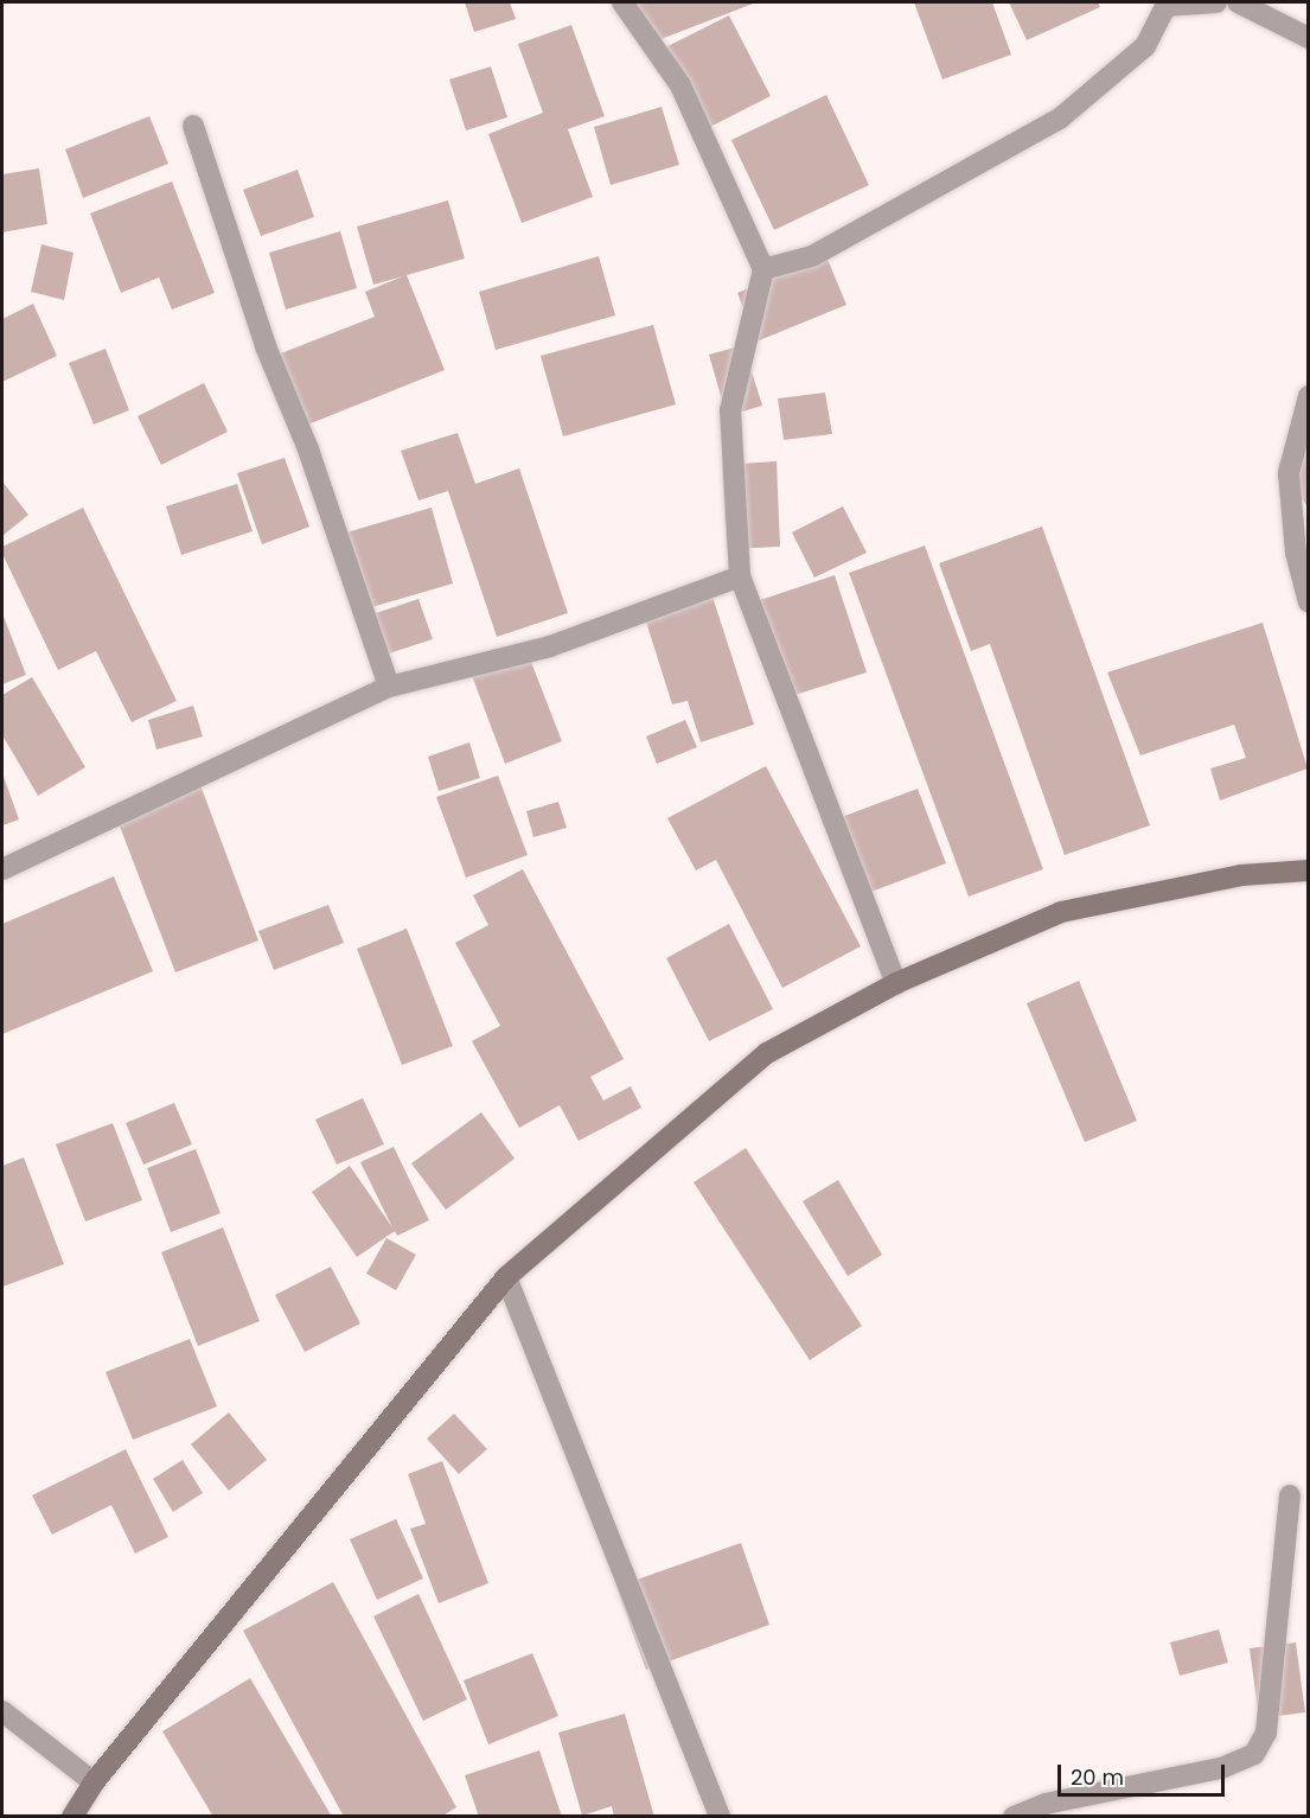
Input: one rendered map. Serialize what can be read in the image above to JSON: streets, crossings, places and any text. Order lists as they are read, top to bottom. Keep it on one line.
{"scale_bar":"20 m"}
